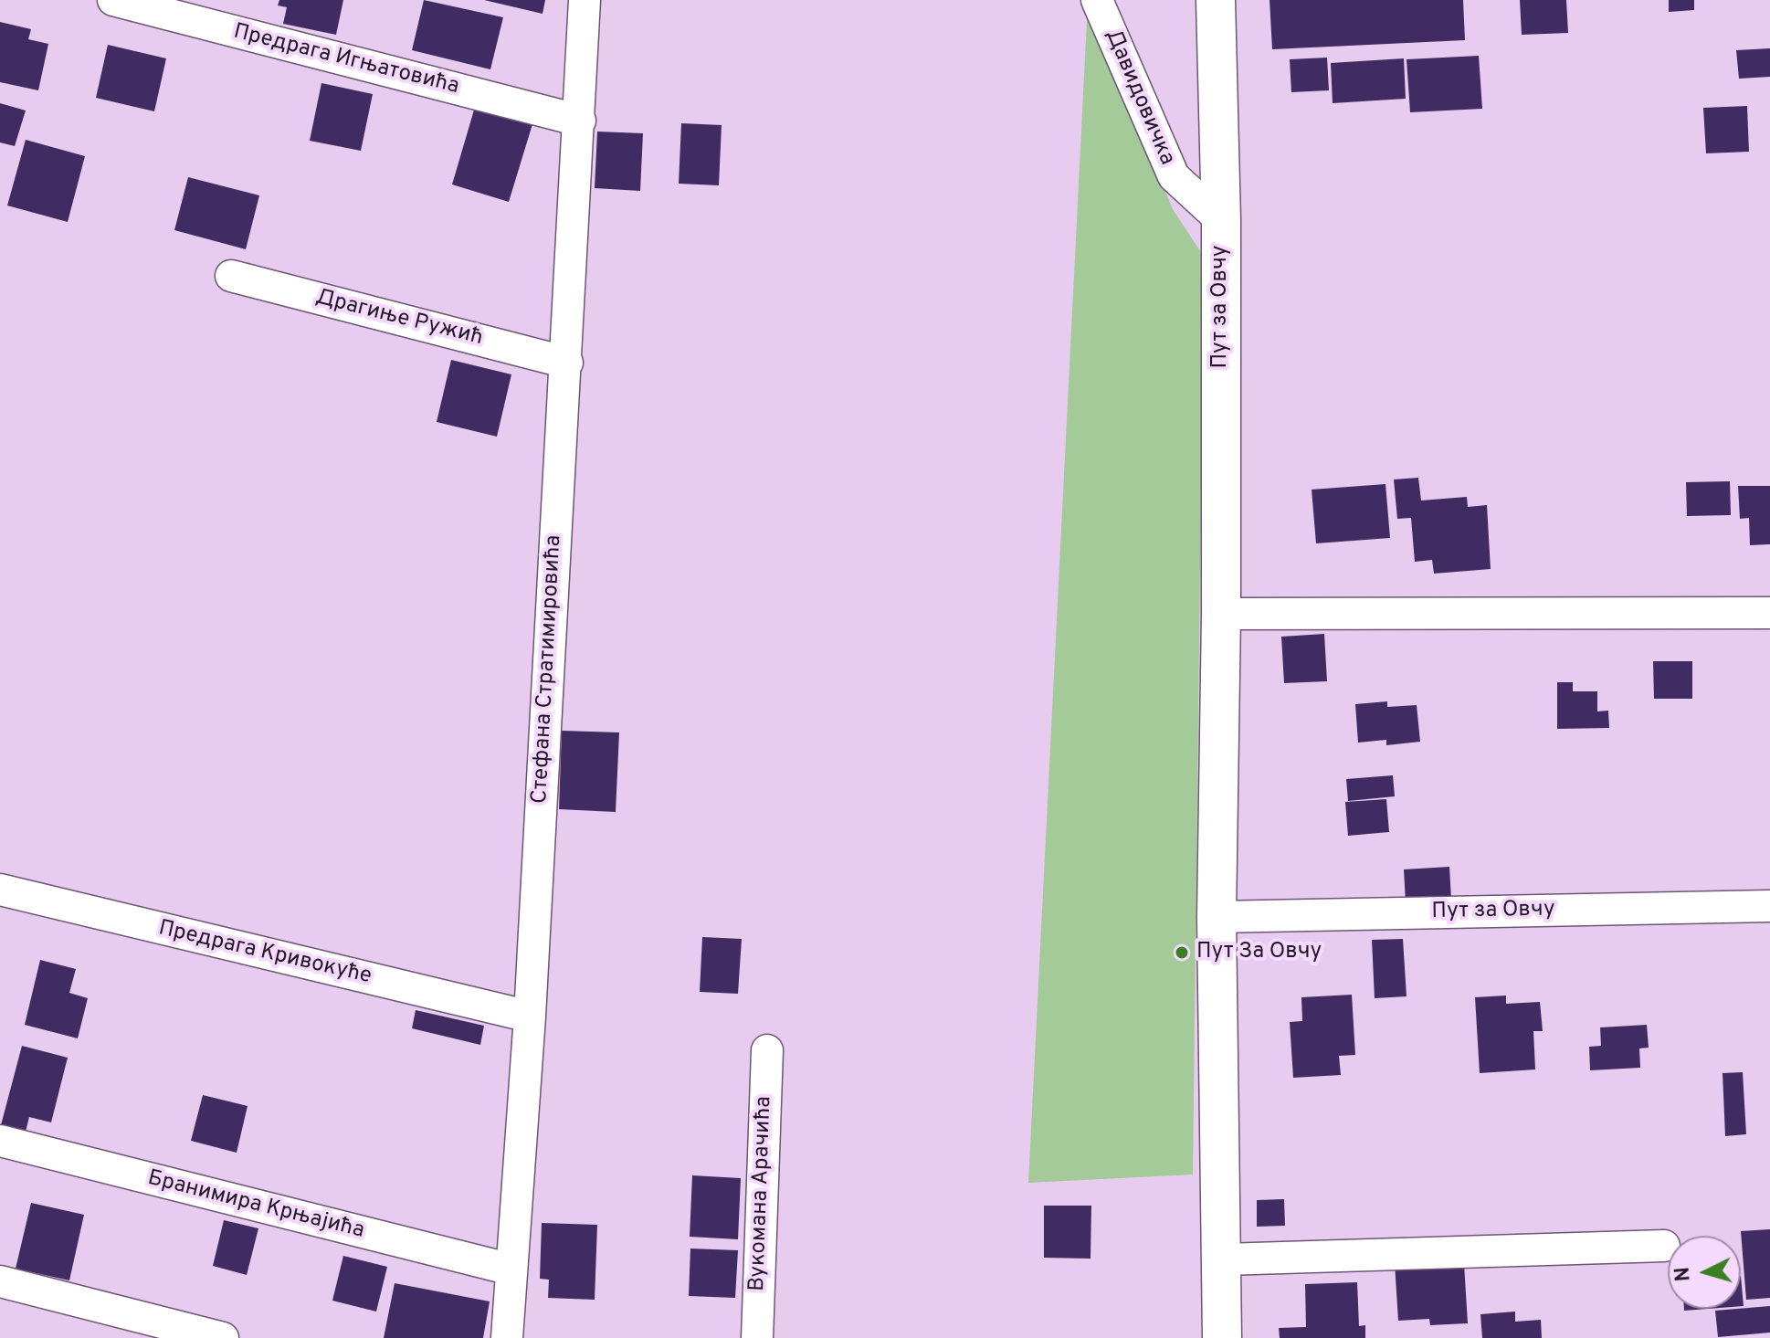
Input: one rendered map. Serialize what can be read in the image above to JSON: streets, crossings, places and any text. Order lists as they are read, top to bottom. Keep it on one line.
{"streets":{"street":["Предрага Игњатовића","Давидовичка","Пут за Овчу","Драгиње Ружић","Стефана Стратимировића","Предрага Кривокуће","Вукомана Арачића","Бранимира Крњајића"]},"crossings":[["Предрага Игњатовића","Стефана Стратимировића"],["Давидовичка","Пут за Овчу"],["Драгиње Ружић","Стефана Стратимировића"],["Стефана Стратимировића","Предрага Кривокуће"],["Стефана Стратимировића","Бранимира Крњајића"]],"places":["Пут За Овчу"],"north":"left"}
